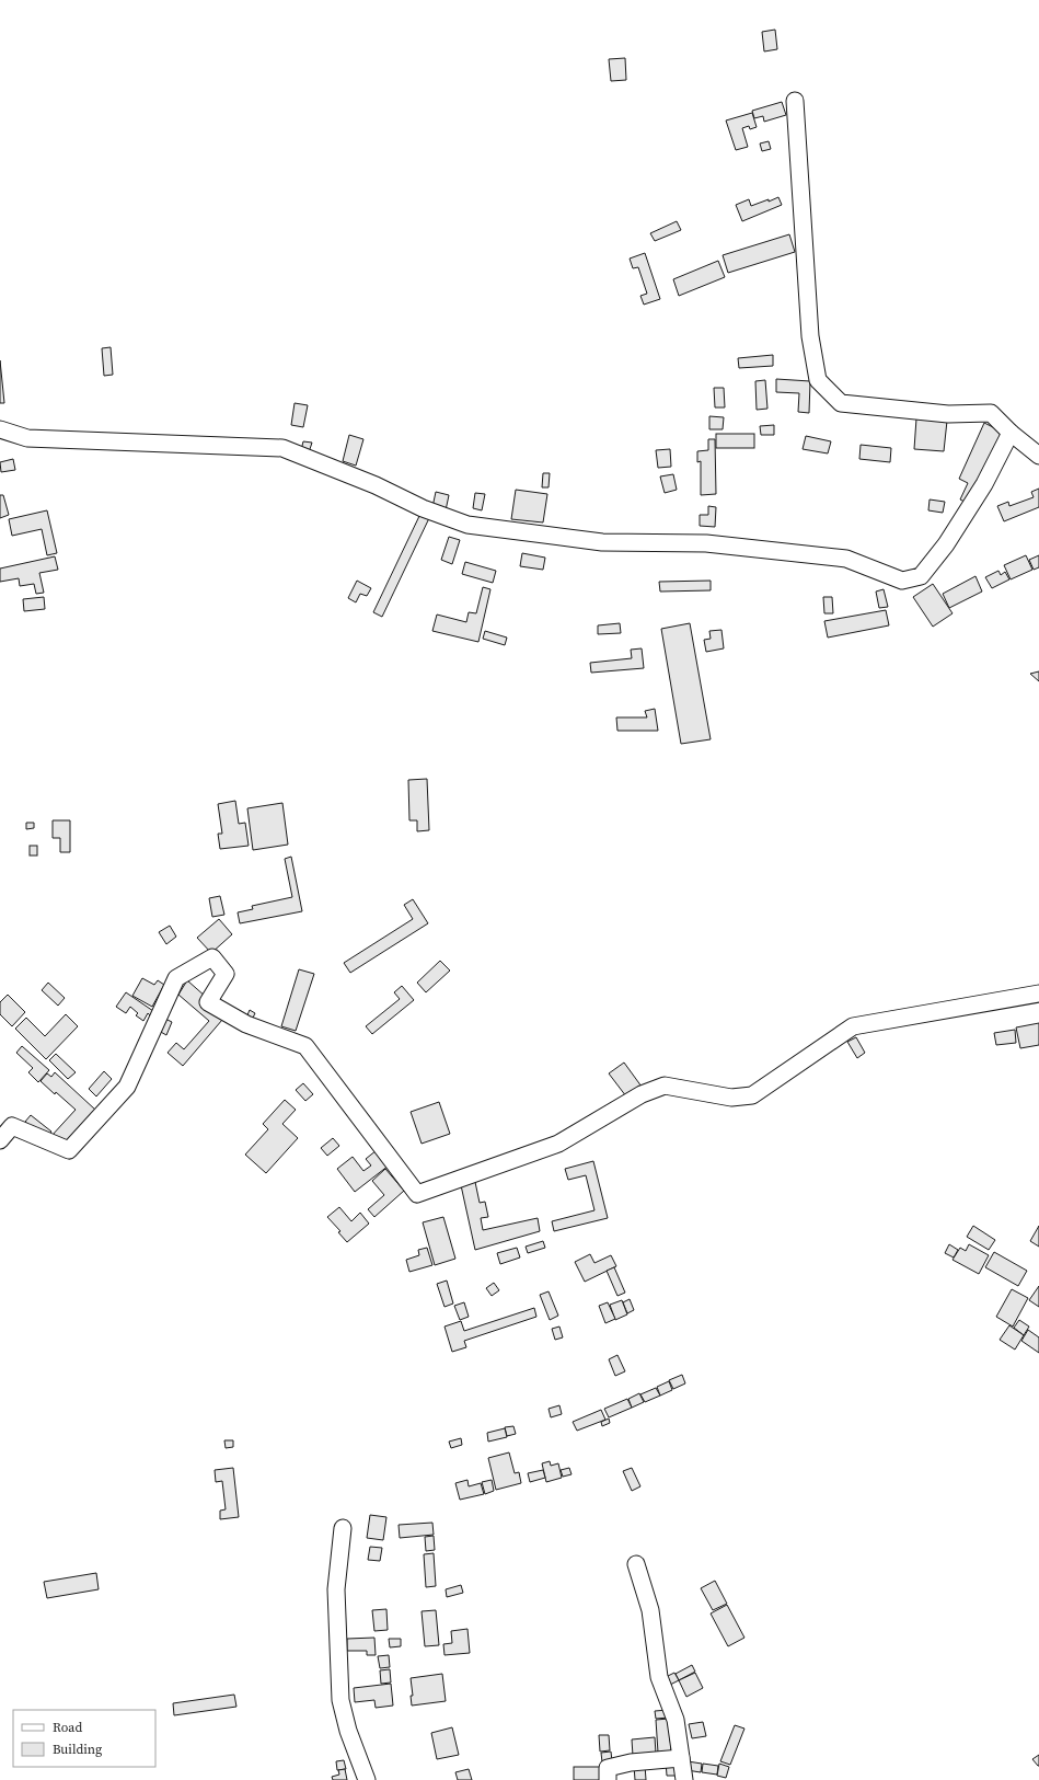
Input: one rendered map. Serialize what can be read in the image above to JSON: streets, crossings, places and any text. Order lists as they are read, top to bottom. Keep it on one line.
{"legend":["Road","Building"]}
